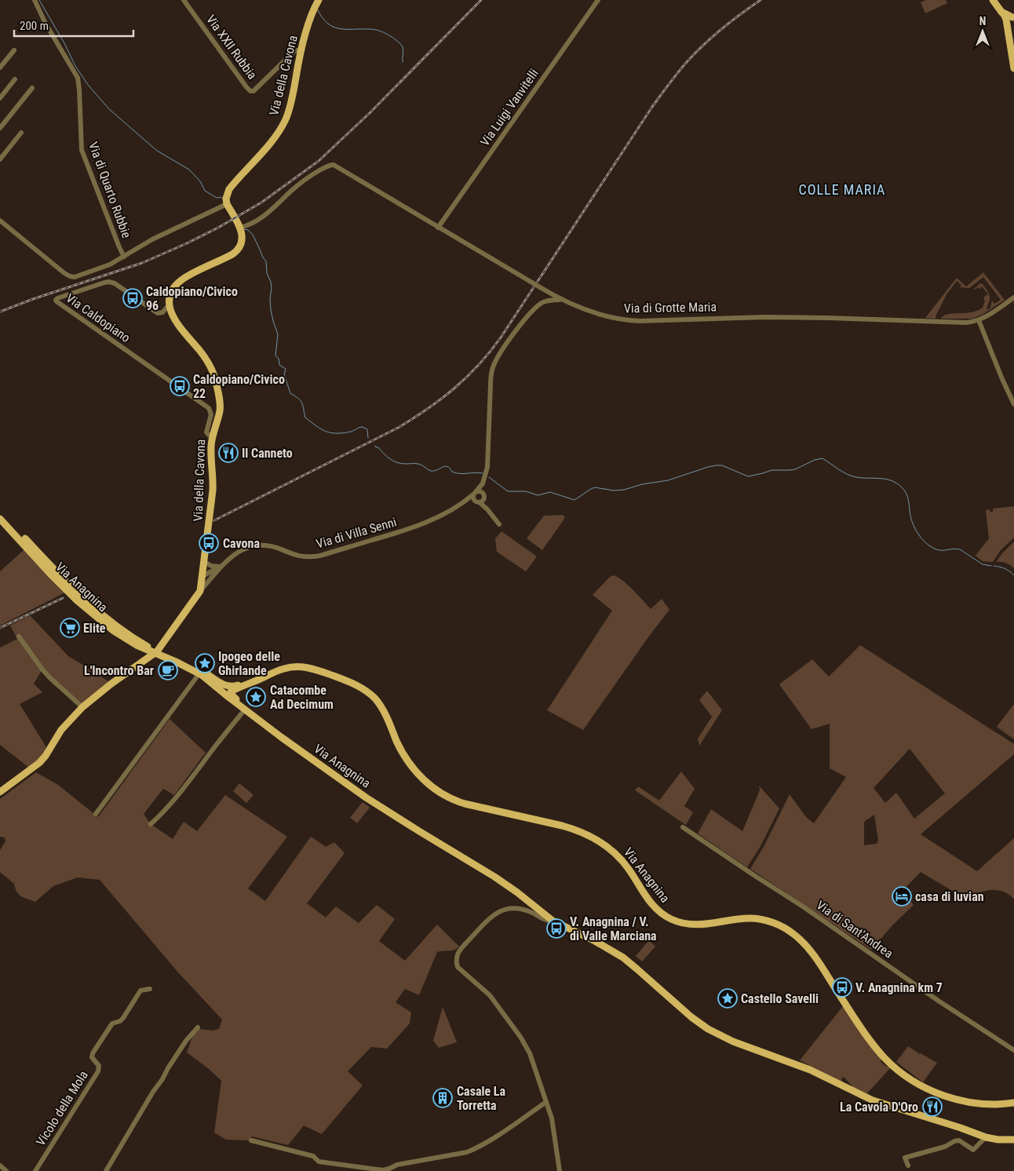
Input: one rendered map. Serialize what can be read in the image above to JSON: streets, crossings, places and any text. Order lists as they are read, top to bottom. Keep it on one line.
{"streets":{"main road":["Via della Cavona","Via Anagnina"],"street":["Via XXII Rubbia","Via Luigi Vanvitelli","Via di Quarto Rubbie","Via di Grotte Maria","Via Caldopiano","Via di Villa Senni","Via di Sant'Andrea","Vicolo della Mola"]},"crossings":[["Via XXII Rubbia","Via della Cavona"],["Via della Cavona","Via Caldopiano"],["Via della Cavona","Via di Villa Senni"],["Via della Cavona","Via Anagnina"],["Via Luigi Vanvitelli","Via di Grotte Maria"],["Via di Grotte Maria","Via di Villa Senni"]],"districts":["COLLE MARIA"],"places":{"bus stop":["Caldopiano/Civico 96","Caldopiano/Civico 22","Cavona","V. Anagnina / V. di Valle Marciana","V. Anagnina km 7"],"restaurant":["Il Canneto","La Cavola D'Oro"],"supermarket":["Elite"],"place":["Ipogeo delle Ghirlande","Catacombe Ad Decimum","Castello Savelli"],"cafe":["L'Incontro Bar"],"hotel":["casa di luvian"],"building":["Casale La Torretta"]},"scale_bar":"200 m","north":"top"}
